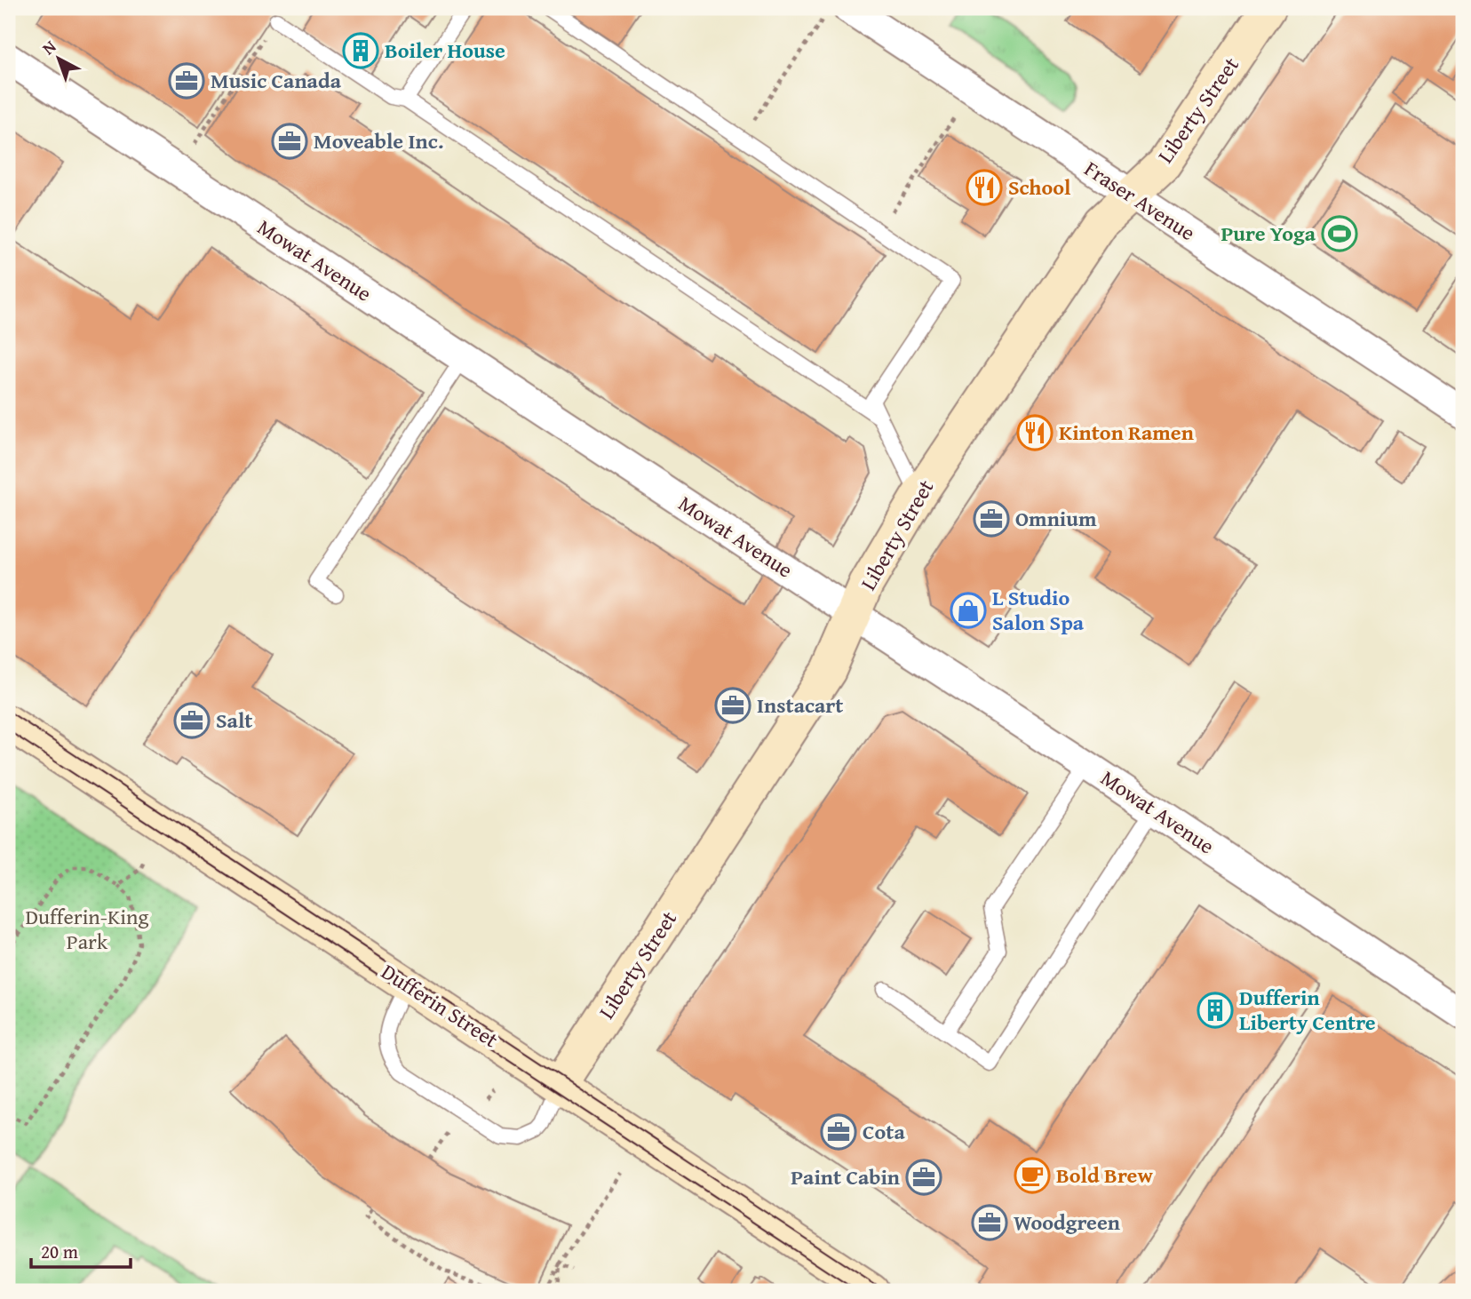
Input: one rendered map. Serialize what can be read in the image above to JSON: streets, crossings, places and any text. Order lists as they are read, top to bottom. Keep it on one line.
{"streets":{"street":["Liberty Street","Fraser Avenue","Mowat Avenue","Dufferin Street"]},"crossings":[["Liberty Street","Fraser Avenue"],["Liberty Street","Mowat Avenue"],["Liberty Street","Dufferin Street"]],"parks":["Dufferin-King Park"],"places":{"building":["Boiler House","Dufferin Liberty Centre"],"office":["Music Canada","Moveable Inc.","Omnium","Instacart","Salt","Cota","Paint Cabin","Woodgreen"],"restaurant":["School","Kinton Ramen"],"sports":["Pure Yoga"],"shop":["L Studio Salon Spa"],"cafe":["Bold Brew"]},"scale_bar":"20 m","north":"top left"}
